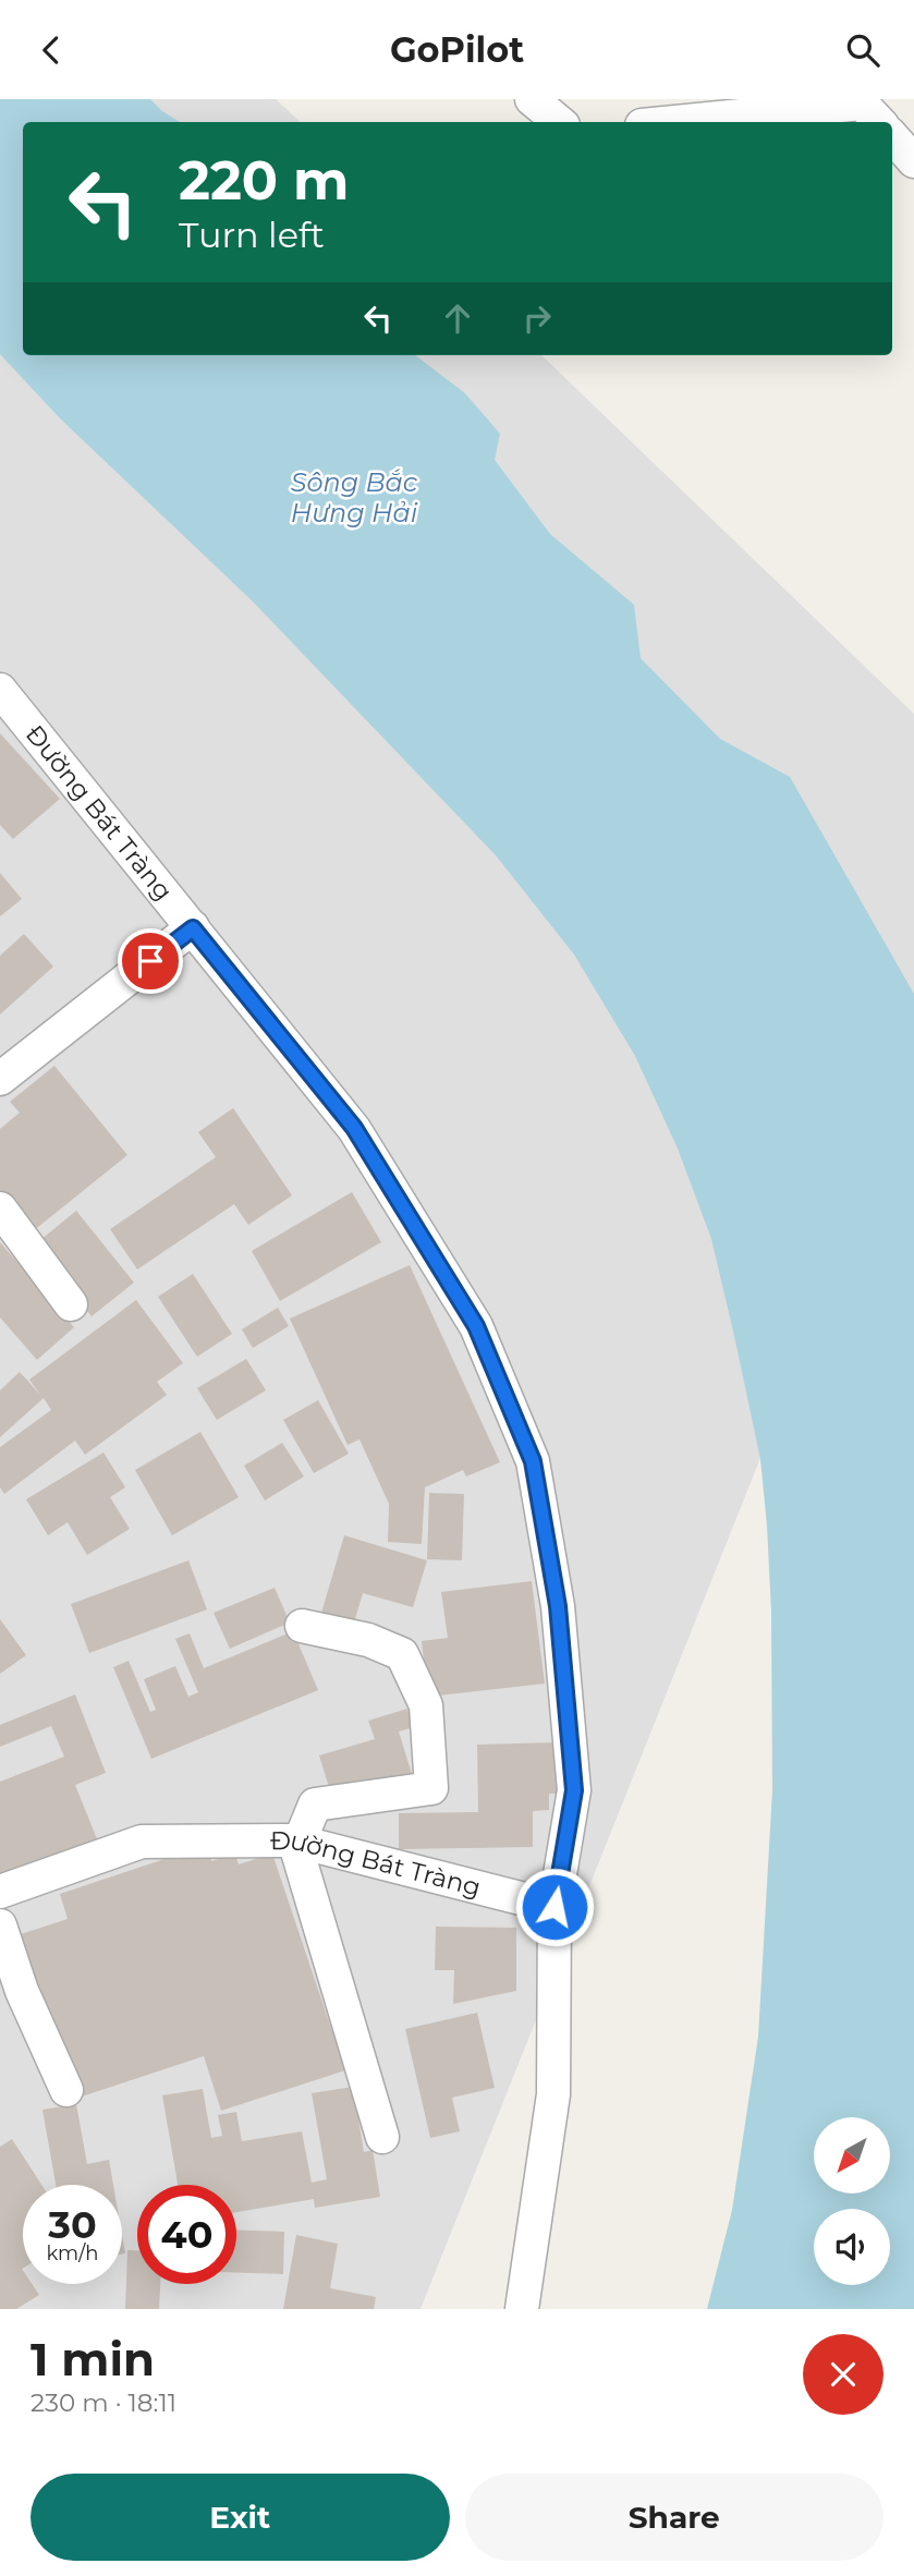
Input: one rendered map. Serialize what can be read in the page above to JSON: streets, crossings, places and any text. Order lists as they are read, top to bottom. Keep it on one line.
{"streets":{"street":["Đường Bát Tràng"]},"water":["Sông Bắc Hưng Hải"],"north":"bottom left","page":{"header":"GoPilot","turn":["220 m","Turn left"],"speed":"30 km/h","limit":"40","heading":["1 min","230 m · 18:11"],"buttons":["Exit","Share"]}}
